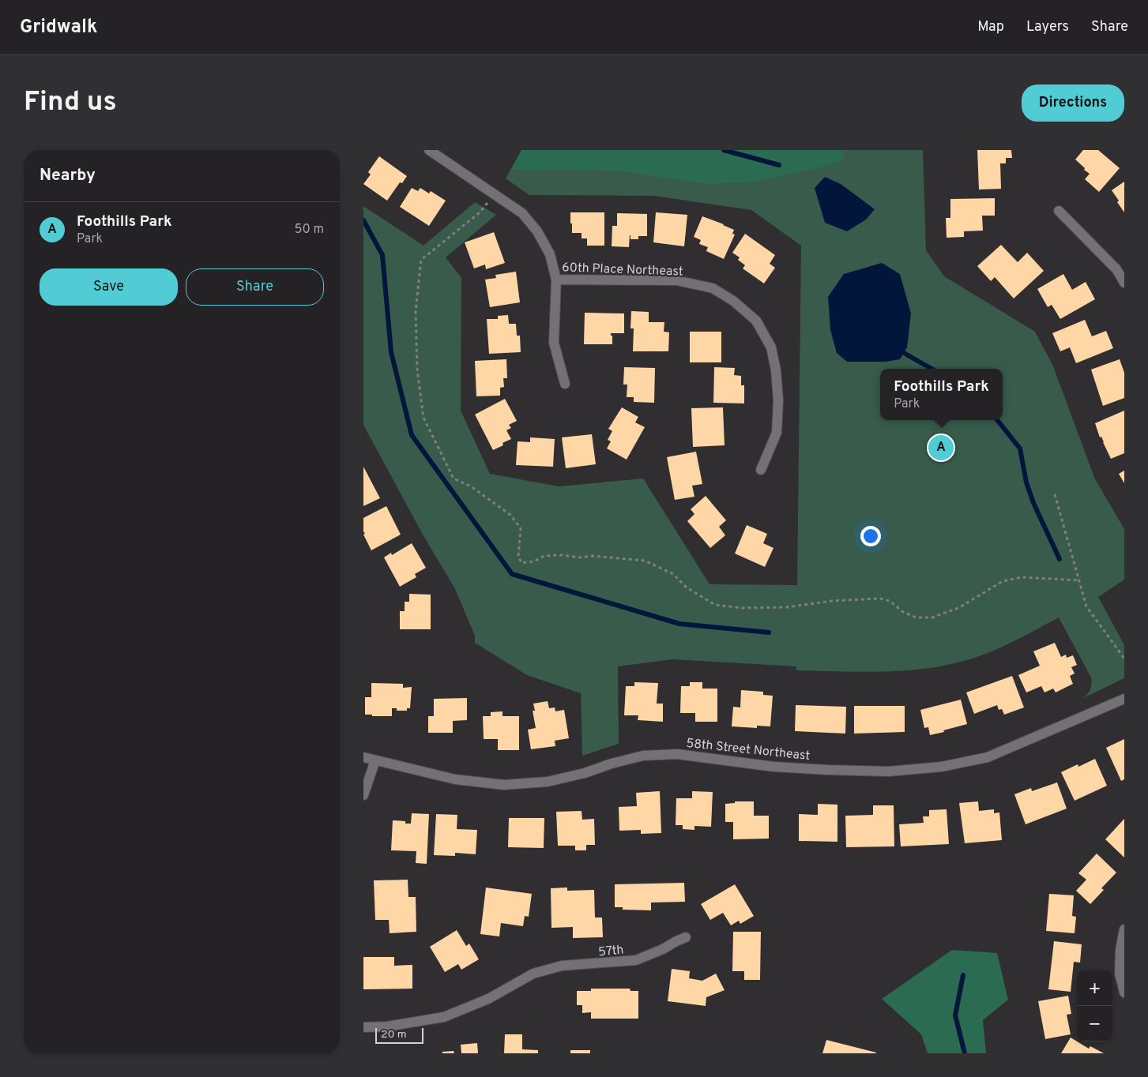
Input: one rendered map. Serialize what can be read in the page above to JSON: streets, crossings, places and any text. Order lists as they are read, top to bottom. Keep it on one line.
{"streets":{"street":["60th Place Northeast","58th Street Northeast","57th"]},"scale_bar":"20 m","page":{"header":"Gridwalk","nav":["Map","Layers","Share"],"buttons":["Directions",["Save","Share"]],"title":"Find us","heading":"Nearby","list":[{"mark":"A","name":"Foothills Park","note":"Park","value":"50 m"}],"popup":["Foothills Park","Park"],"pins":"A","map_buttons":["+","−"],"scale":"20 m"}}
